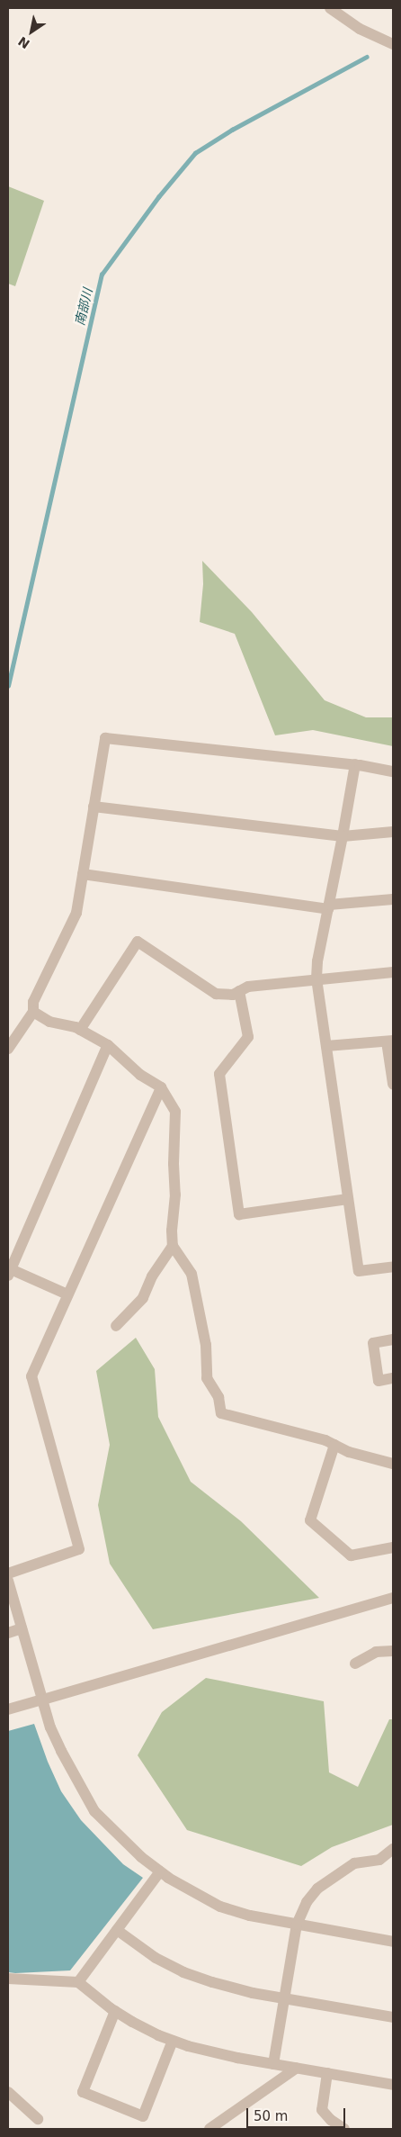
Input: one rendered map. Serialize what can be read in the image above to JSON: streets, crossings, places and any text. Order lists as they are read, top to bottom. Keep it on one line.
{"water":["南部川"],"scale_bar":"50 m","north":"bottom left"}
